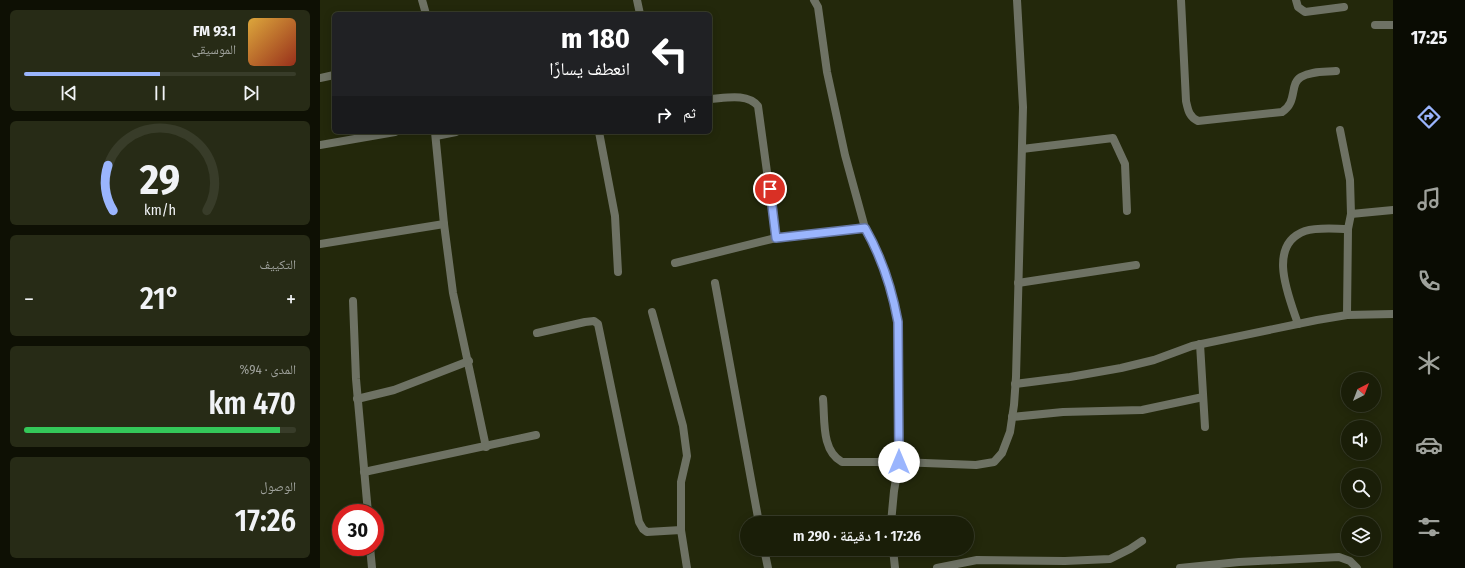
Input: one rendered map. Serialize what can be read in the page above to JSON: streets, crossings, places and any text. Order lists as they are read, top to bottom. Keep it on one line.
{"north":"top right","page":{"tabs":"17:25","turn":["180 m","انعطف يسارًا"],"song":["93.1 FM","الموسيقى"],"then":"ثم","tile":["التكييف",["المدى · 94%","470 km"],["الوصول","17:26"]],"heat":["−","21°","+"],"limit":"30","trip":"17:26 · 1 دقيقة · 290 m","gauge":["29","km/h"]}}
